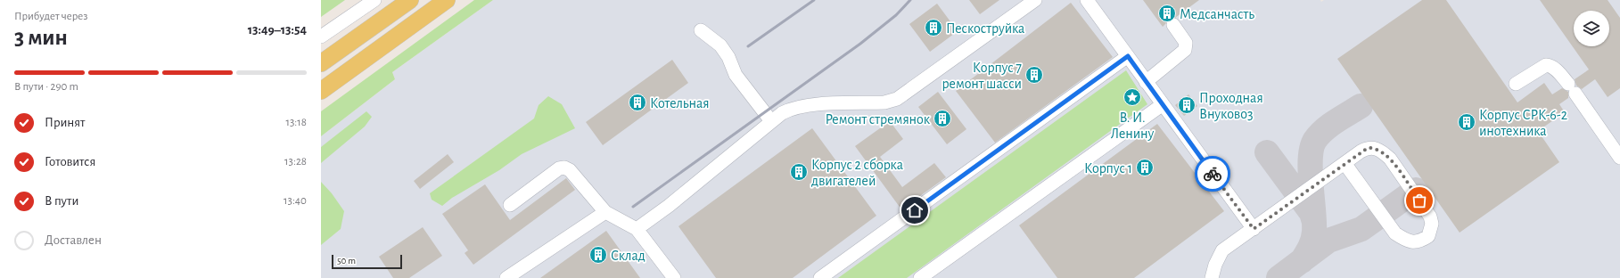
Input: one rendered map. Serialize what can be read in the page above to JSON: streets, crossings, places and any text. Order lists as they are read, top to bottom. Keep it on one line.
{"places":{"building":["Медсанчасть","Пескоструйка","Корпус 7 ремонт шасси","Котельная","Проходная Внуково3","Ремонт стремянок","Корпус СРК-6-2 инотехника","Корпус 1","Корпус 2 сборка двигателей","Склад"],"place":["В. И. Ленину"]},"scale_bar":"50 m","page":{"heading":["3 мин","Прибудет через","13:49–13:54"],"bar":"В пути · 290 m","list":[["Принят","13:18"],["Готовится","13:28"],["В пути","13:40"],"Доставлен"],"scale":"50 m"}}
